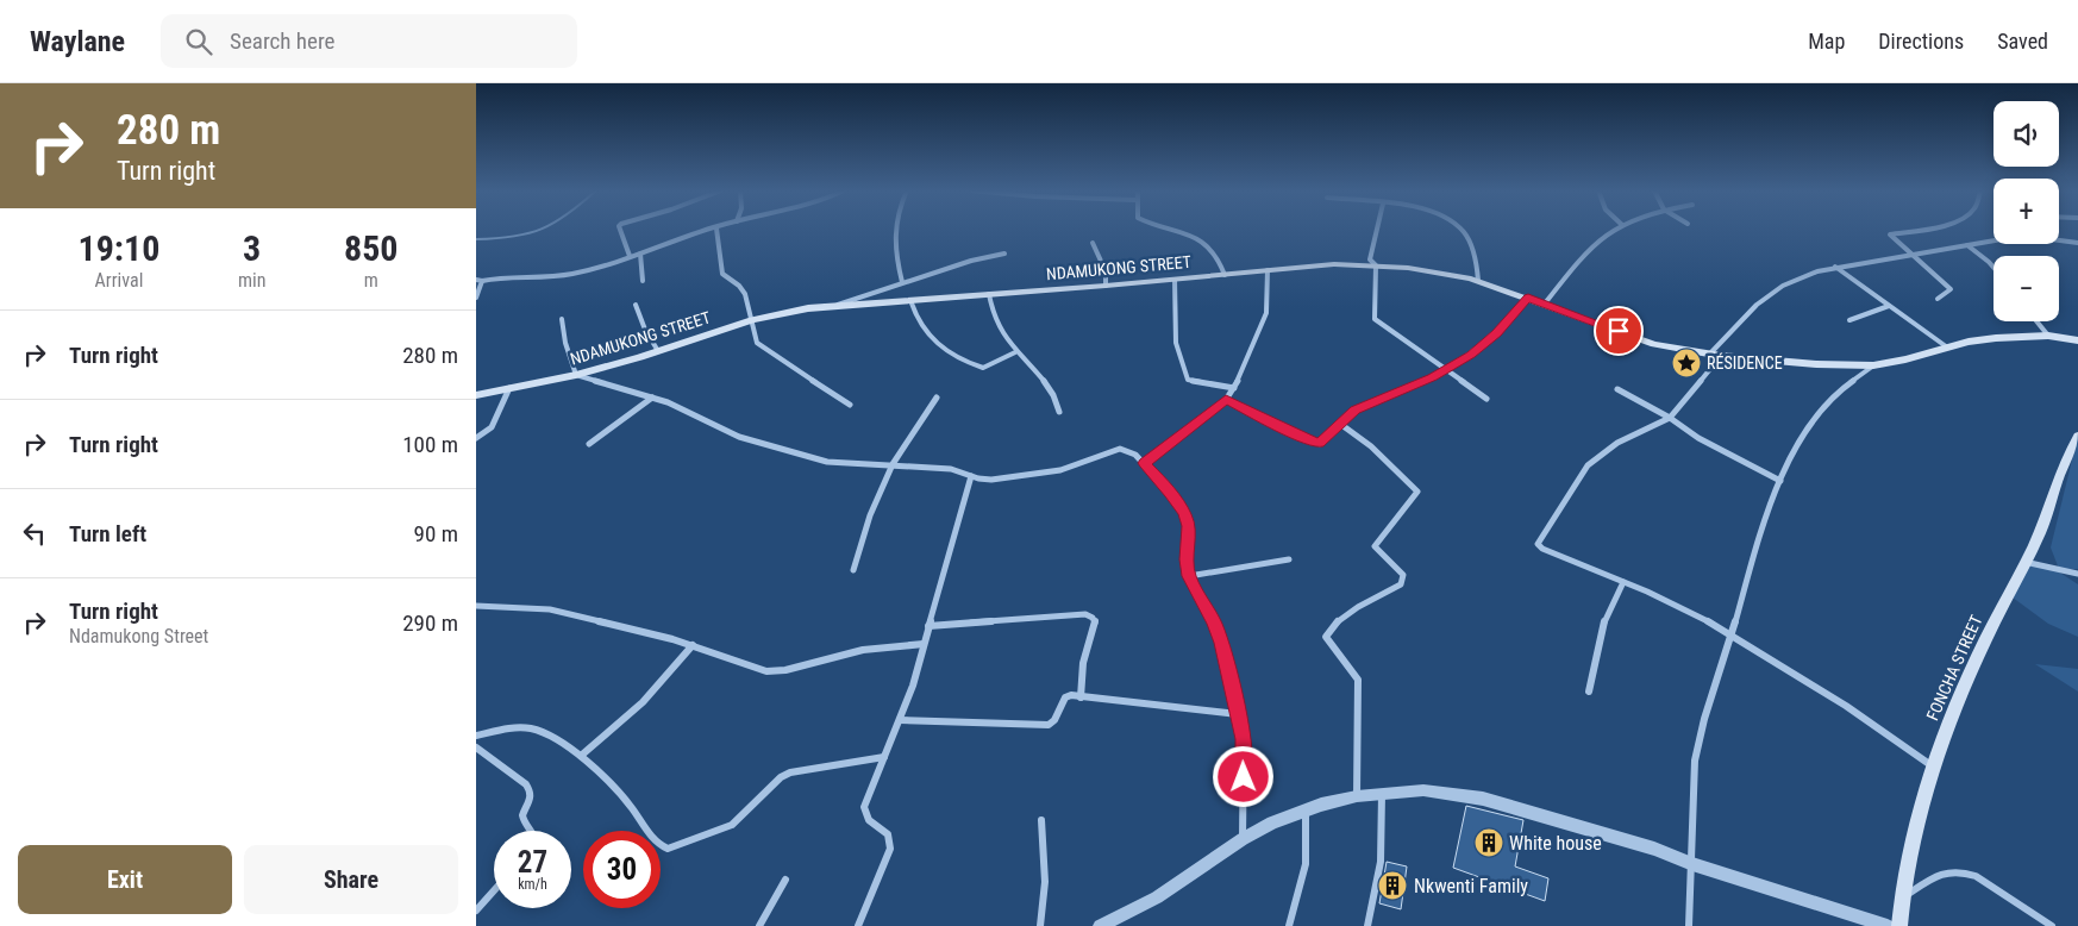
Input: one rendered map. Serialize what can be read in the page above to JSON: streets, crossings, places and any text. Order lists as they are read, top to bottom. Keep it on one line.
{"streets":{"main road":["NDAMUKONG STREET","FONCHA STREET"]},"places":{"place":["RÉSIDENCE"],"building":["White house","Nkwenti Family"]},"page":{"header":"Waylane","search":"Search here","nav":["Map","Directions","Saved"],"turn":["280 m","Turn right"],"map_buttons":["+","−"],"eta":["19:10","Arrival","3","min","850","m"],"list":[{"name":"Turn right","value":"280 m"},{"name":"Turn right","value":"100 m"},{"name":"Turn left","value":"90 m"},{"name":"Turn right","note":"Ndamukong Street","value":"290 m"}],"speed":"27 km/h","limit":"30","buttons":["Exit","Share"]}}
